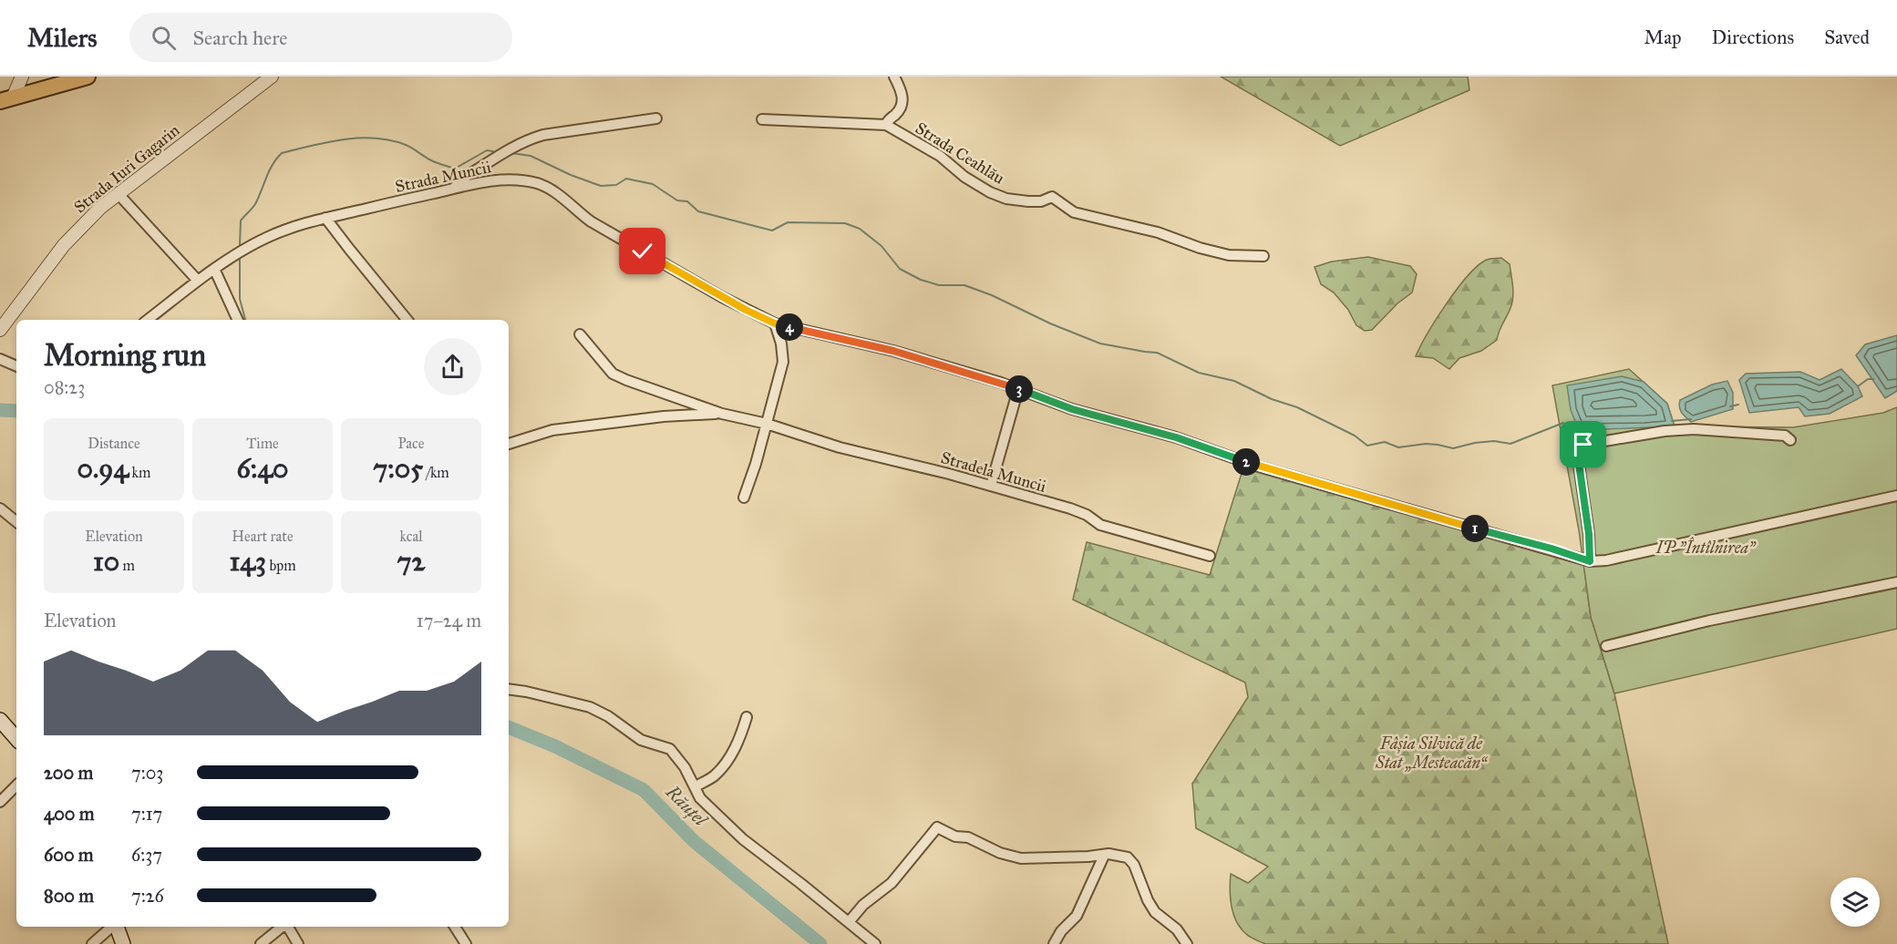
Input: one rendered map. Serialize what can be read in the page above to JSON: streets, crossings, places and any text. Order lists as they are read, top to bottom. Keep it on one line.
{"streets":{"street":["Strada Ceahlău","Strada Iuri Gagarin","Strada Muncii","Stradela Muncii"]},"water":["Răuțel"],"parks":["IP \"Întîlnirea\"","Fâșia Silvică de Stat „Mesteacăn“"],"page":{"header":"Milers","search":"Search here","nav":["Map","Directions","Saved"],"pins":["4","3","2","1"],"heading":["Morning run","08:23"],"stats":[["Distance","0.94 km"],["Time","6:40"],["Pace","7:05 /km"],["Elevation","10 m"],["Heart rate","143 bpm"],["kcal","72"]],"chart":["Elevation","17–24 m"],"list":[{"name":"200 m","note":"7:03"},{"name":"400 m","note":"7:17"},{"name":"600 m","note":"6:37"},{"name":"800 m","note":"7:26"}]}}
